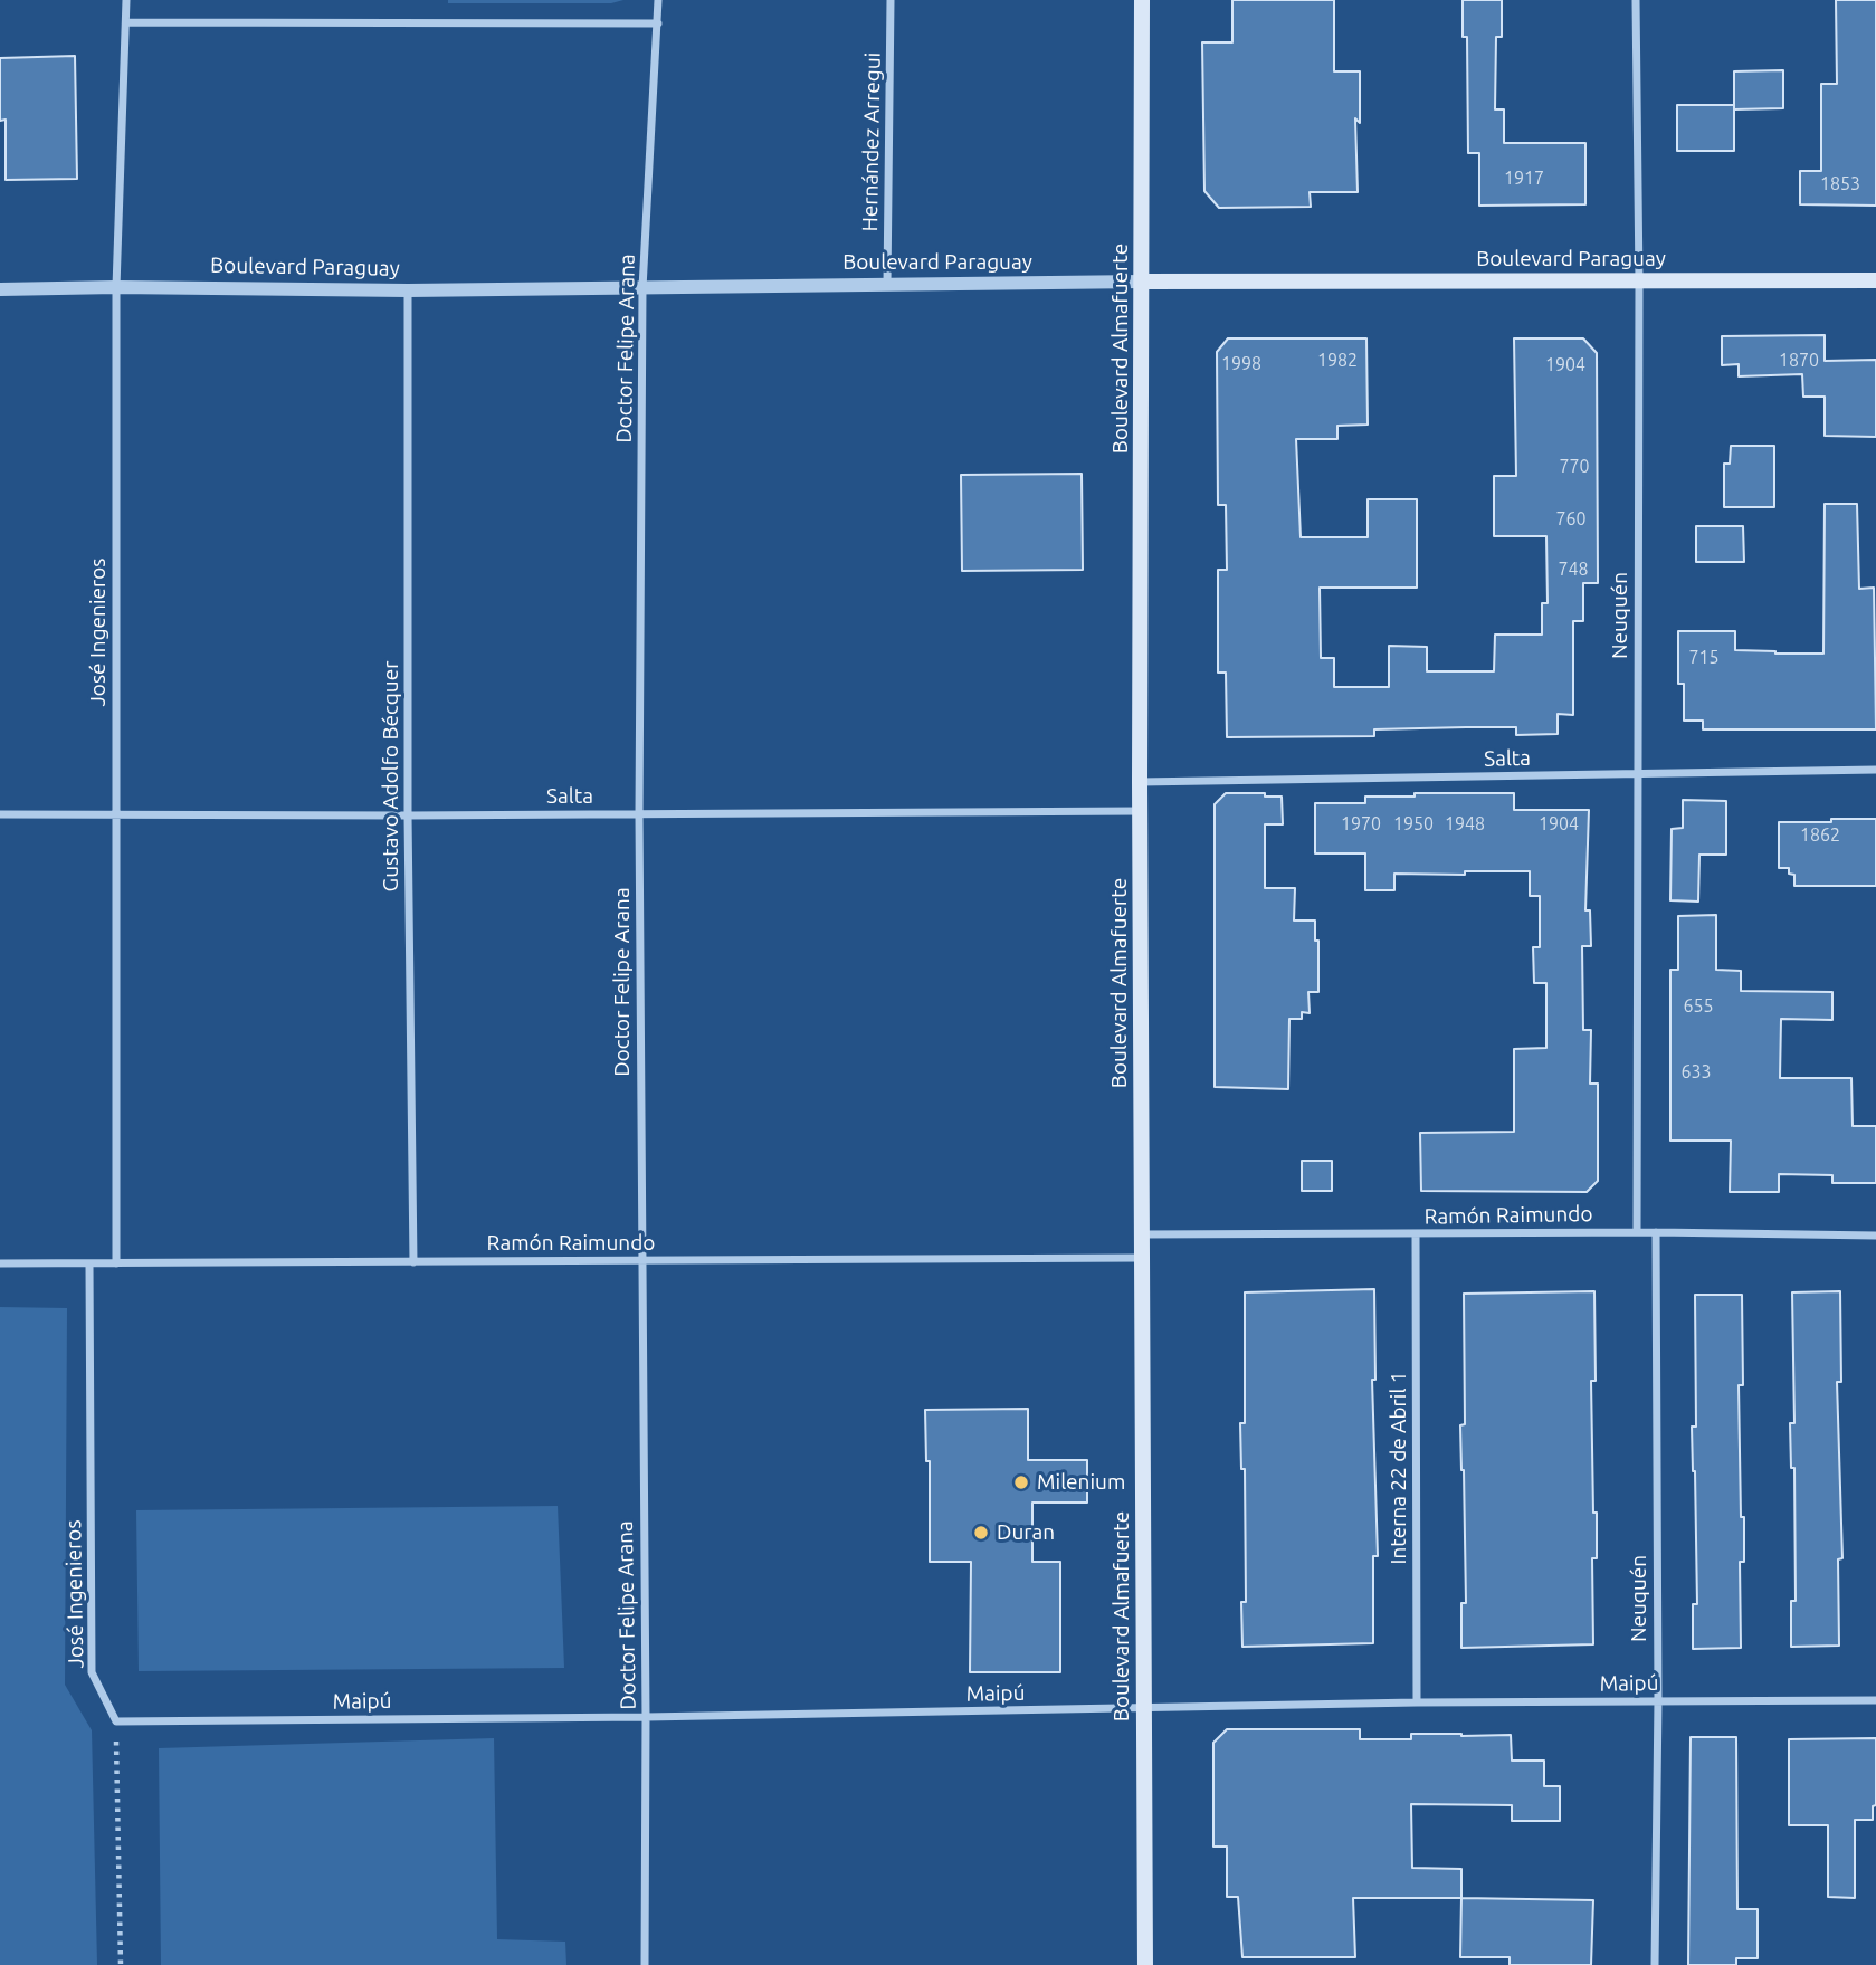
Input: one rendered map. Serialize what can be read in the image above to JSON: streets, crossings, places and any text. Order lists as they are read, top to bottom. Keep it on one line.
{"streets":{"main road":["Boulevard Paraguay","Boulevard Almafuerte"],"street":["Hernández Arregui","Doctor Felipe Arana","Neuquén","José Ingenieros","Salta","Gustavo Adolfo Bécquer","Ramón Raimundo","Interna 22 de Abril 1","Maipú"]},"crossings":[["Hernández Arregui","Boulevard Paraguay"],["Boulevard Paraguay","Doctor Felipe Arana"],["Boulevard Paraguay","Boulevard Almafuerte"],["Boulevard Paraguay","Neuquén"],["Boulevard Paraguay","José Ingenieros"],["Boulevard Paraguay","Gustavo Adolfo Bécquer"],["Doctor Felipe Arana","Salta"],["Doctor Felipe Arana","Ramón Raimundo"],["Doctor Felipe Arana","Maipú"],["Boulevard Almafuerte","Salta"],["Boulevard Almafuerte","Ramón Raimundo"],["Boulevard Almafuerte","Maipú"],["Neuquén","Salta"],["Neuquén","Ramón Raimundo"],["Neuquén","Maipú"],["José Ingenieros","Salta"],["José Ingenieros","Ramón Raimundo"],["José Ingenieros","Maipú"],["Salta","Gustavo Adolfo Bécquer"],["Gustavo Adolfo Bécquer","Ramón Raimundo"],["Ramón Raimundo","Interna 22 de Abril 1"],["Interna 22 de Abril 1","Maipú"]],"places":["Milenium","Duran"],"house_numbers":["1917","1853","1982","1870","1998","1904","770","760","748","715","1970","1950","1948","1904","1862","655","633"]}
